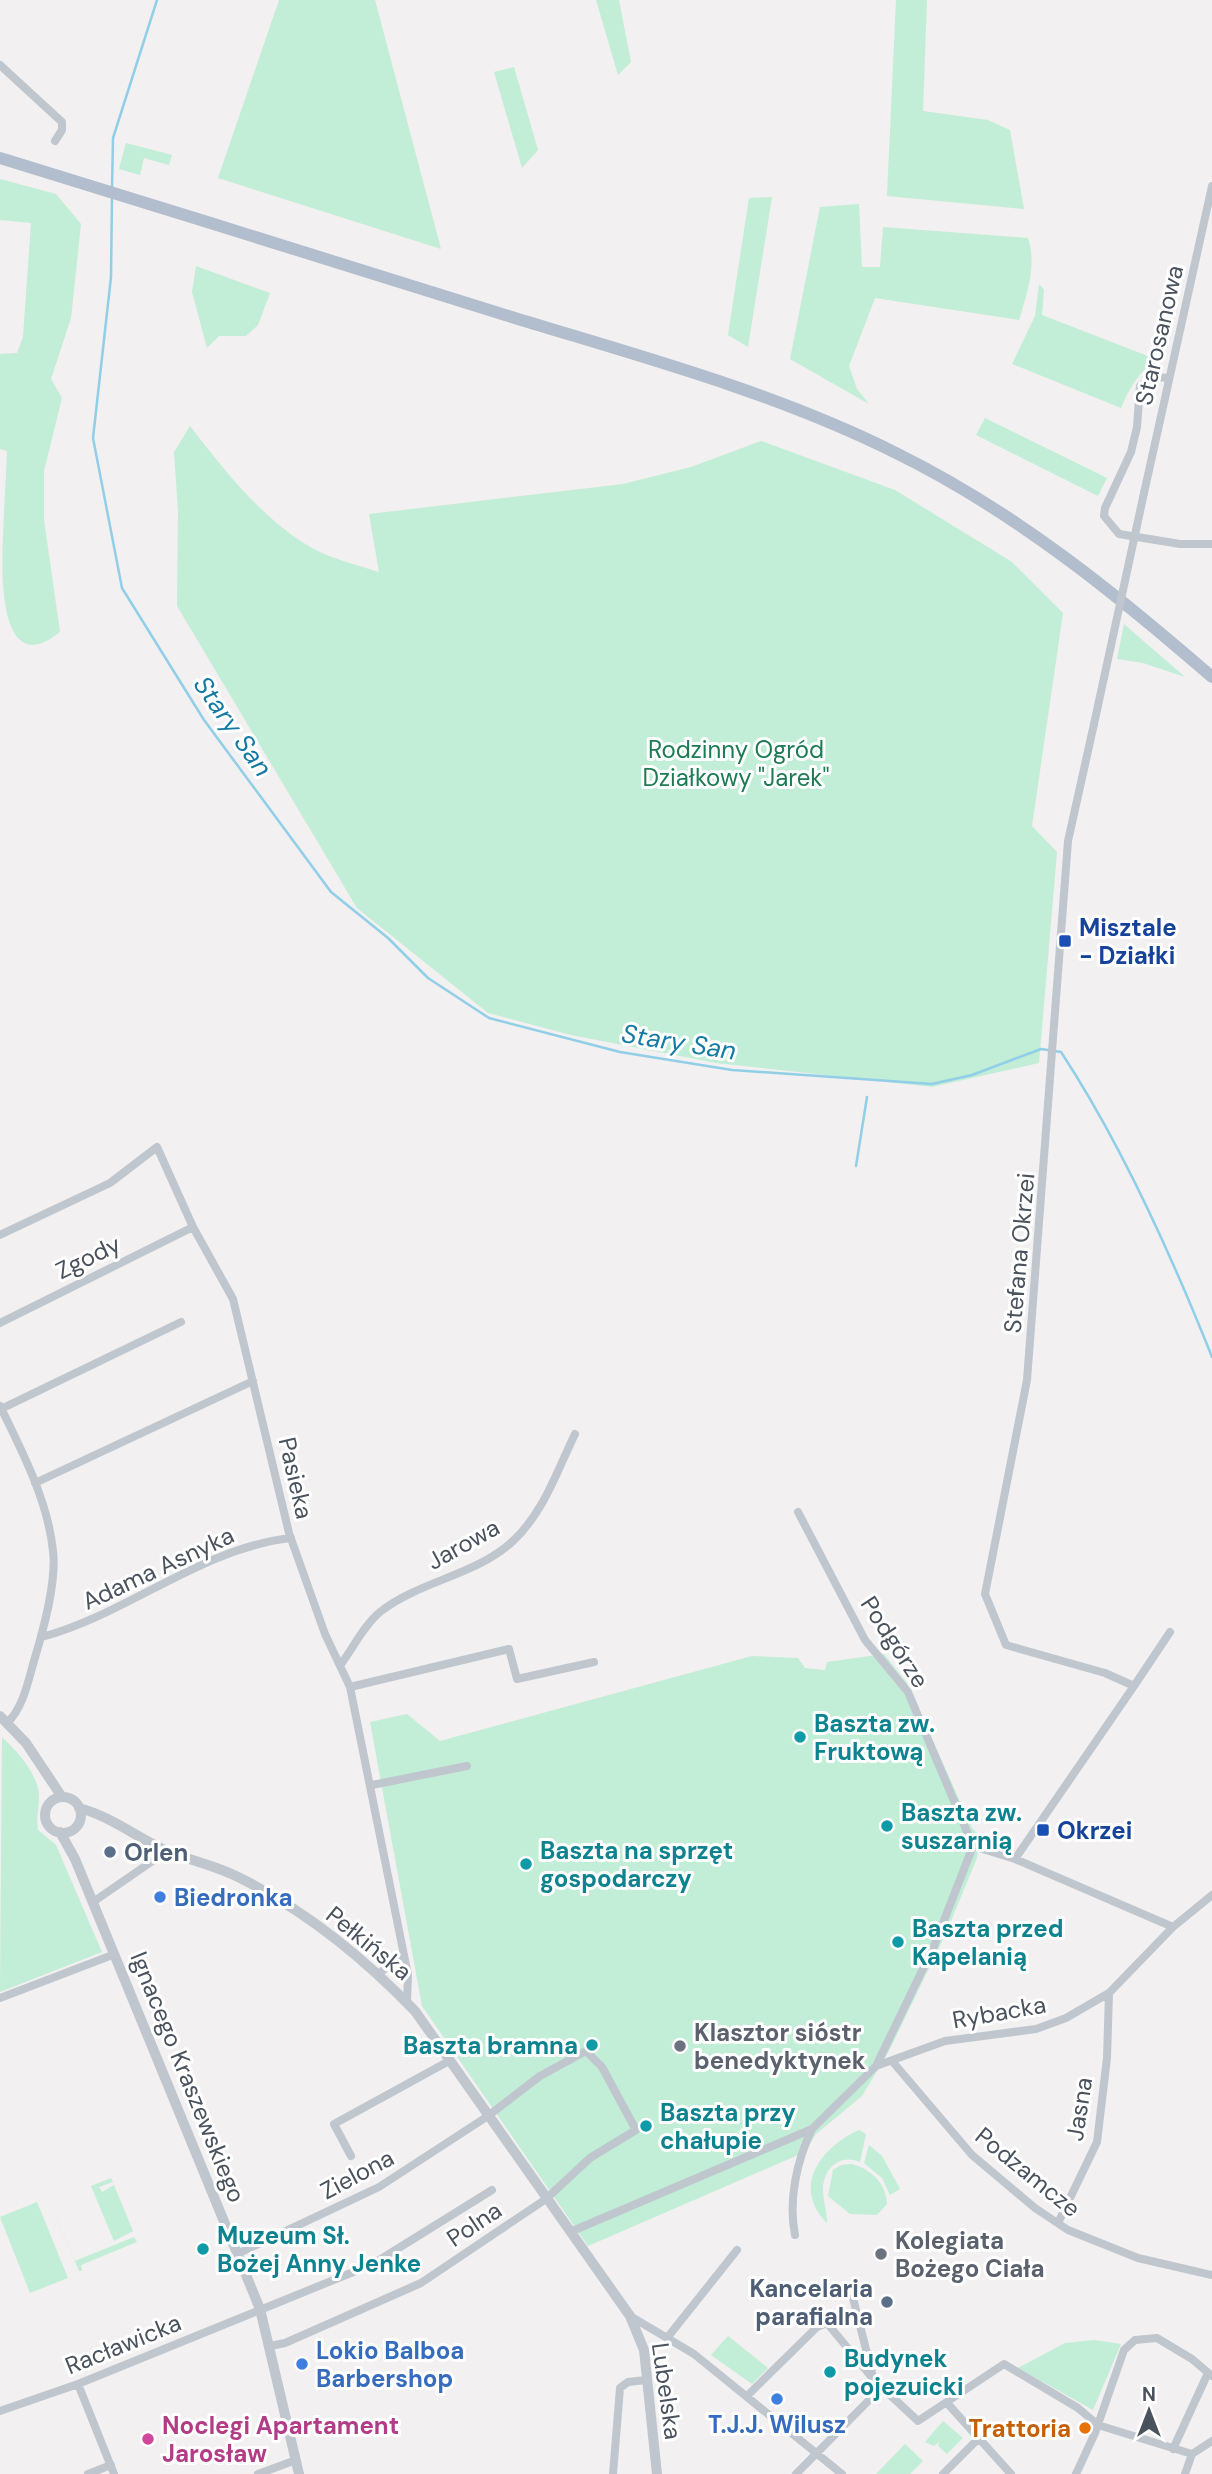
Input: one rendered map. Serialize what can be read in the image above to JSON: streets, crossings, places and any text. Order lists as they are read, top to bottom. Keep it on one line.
{"streets":{"street":["Starosanowa","Stefana Okrzei","Zgody","Pasieka","Jarowa","Adama Asnyka","Podgórze","Pełkińska","Rybacka","Ignacego Kraszewskiego","Jasna","Podzamcze","Zielona","Polna","Racławicka","Lubelska"]},"crossings":[["Starosanowa","Stefana Okrzei"],["Zgody","Pasieka"],["Pasieka","Jarowa"],["Pasieka","Adama Asnyka"],["Pasieka","Pełkińska"],["Pełkińska","Ignacego Kraszewskiego"],["Pełkińska","Zielona"],["Pełkińska","Polna"],["Pełkińska","Lubelska"],["Rybacka","Jasna"],["Rybacka","Podzamcze"],["Ignacego Kraszewskiego","Zielona"],["Ignacego Kraszewskiego","Polna"],["Ignacego Kraszewskiego","Racławicka"],["Jasna","Podzamcze"],["Zielona","Polna"]],"water":["Stary San"],"parks":["Rodzinny Ogród Działkowy \"Jarek\""],"places":{"transit":["Misztale - Działki","Okrzei"],"other":["Baszta zw. Fruktową","Baszta zw. suszarnią","Orlen","Baszta na sprzęt gospodarczy","Biedronka","Baszta przed Kapelanią","Baszta bramna","Klasztor sióstr benedyktynek","Baszta przy chałupie","Muzeum Sł. Bożej Anny Jenke","Kolegiata Bożego Ciała","Kancelaria parafialna","Lokio Balboa Barbershop","Budynek pojezuicki","T.J.J. Wilusz","Trattoria","Noclegi Apartament Jarosław"]},"north":"top"}
